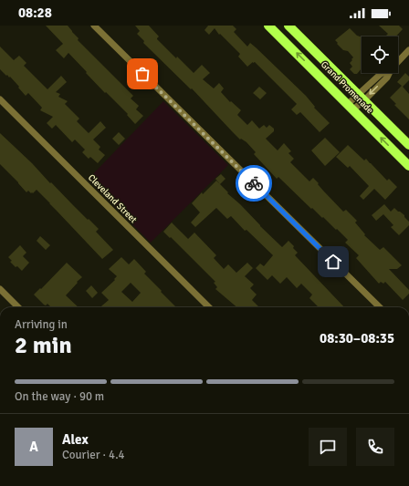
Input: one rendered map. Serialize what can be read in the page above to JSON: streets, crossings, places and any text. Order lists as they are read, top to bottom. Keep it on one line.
{"streets":{"main road":["Grand Promenade"],"street":["Cleveland Street"]},"page":{"status":"08:28","heading":["2 min","Arriving in","08:30–08:35"],"panel":["Alex","Courier · 4.4"],"bar":"On the way · 90 m","round":"A"}}
